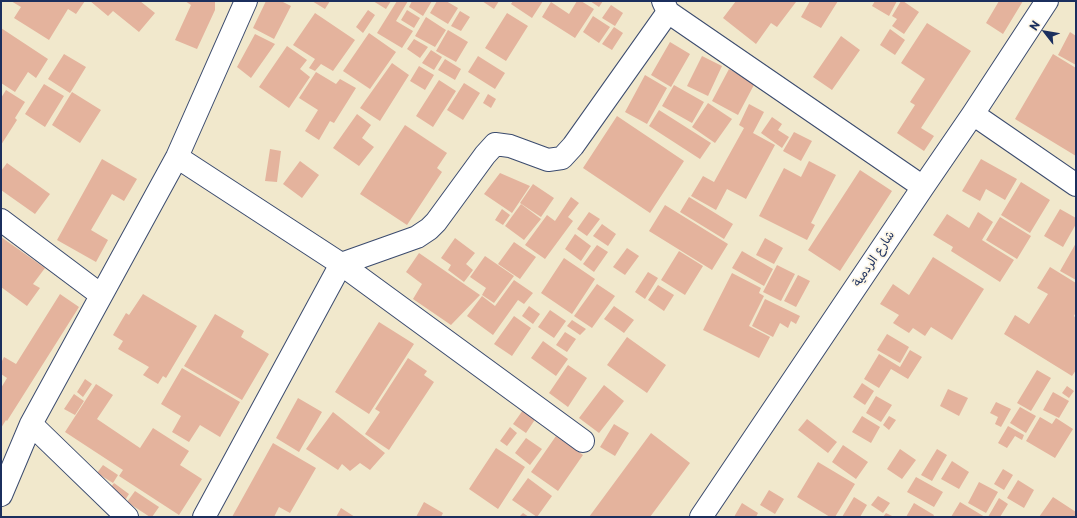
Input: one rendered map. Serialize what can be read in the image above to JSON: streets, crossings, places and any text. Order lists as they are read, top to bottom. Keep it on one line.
{"streets":{"street":["شارع الردمية"]},"north":"top left"}
